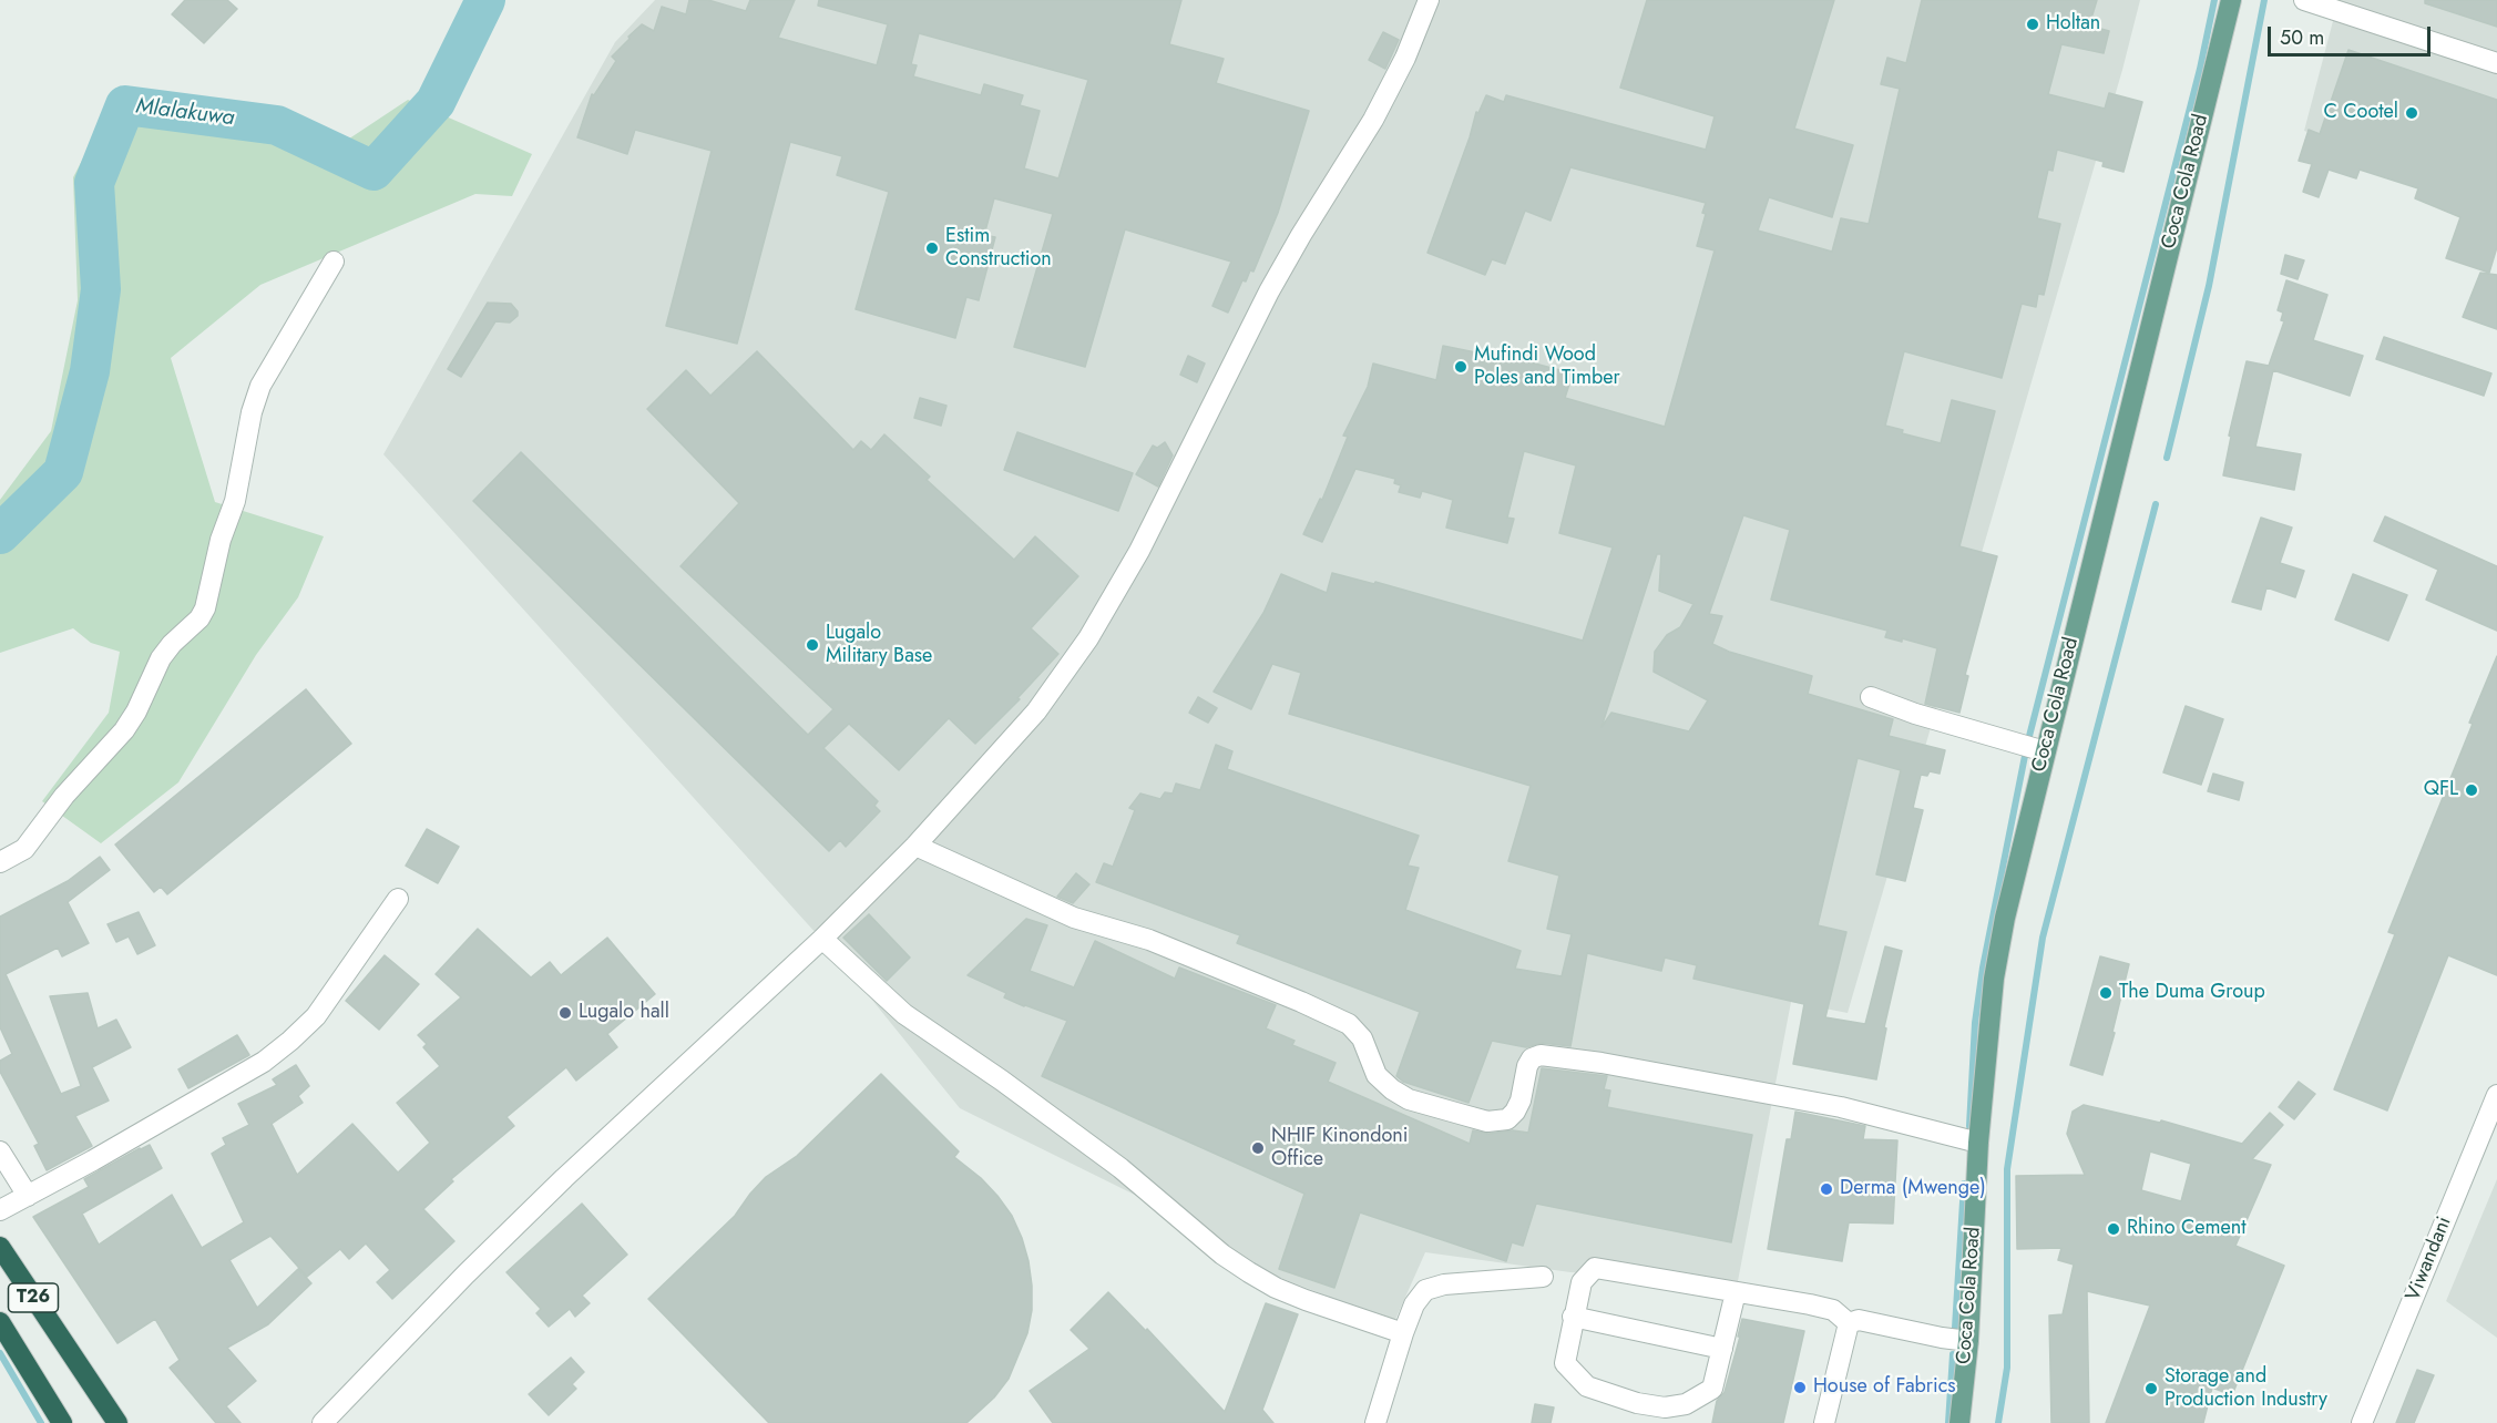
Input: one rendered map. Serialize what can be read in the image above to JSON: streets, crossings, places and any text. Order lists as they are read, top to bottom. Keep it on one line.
{"streets":{"highway":["T26"],"main road":["Coca Cola Road"],"street":["Viwandani"]},"water":["Mlalakuwa"],"places":["Holtan","C Cootel","Estim Construction","Mufindi Wood Poles and Timber","Lugalo Military Base","QFL","The Duma Group","Lugalo hall","NHIF Kinondoni Office","Derma (Mwenge)","Rhino Cement","House of Fabrics","Storage and Production Industry"],"scale_bar":"50 m"}
